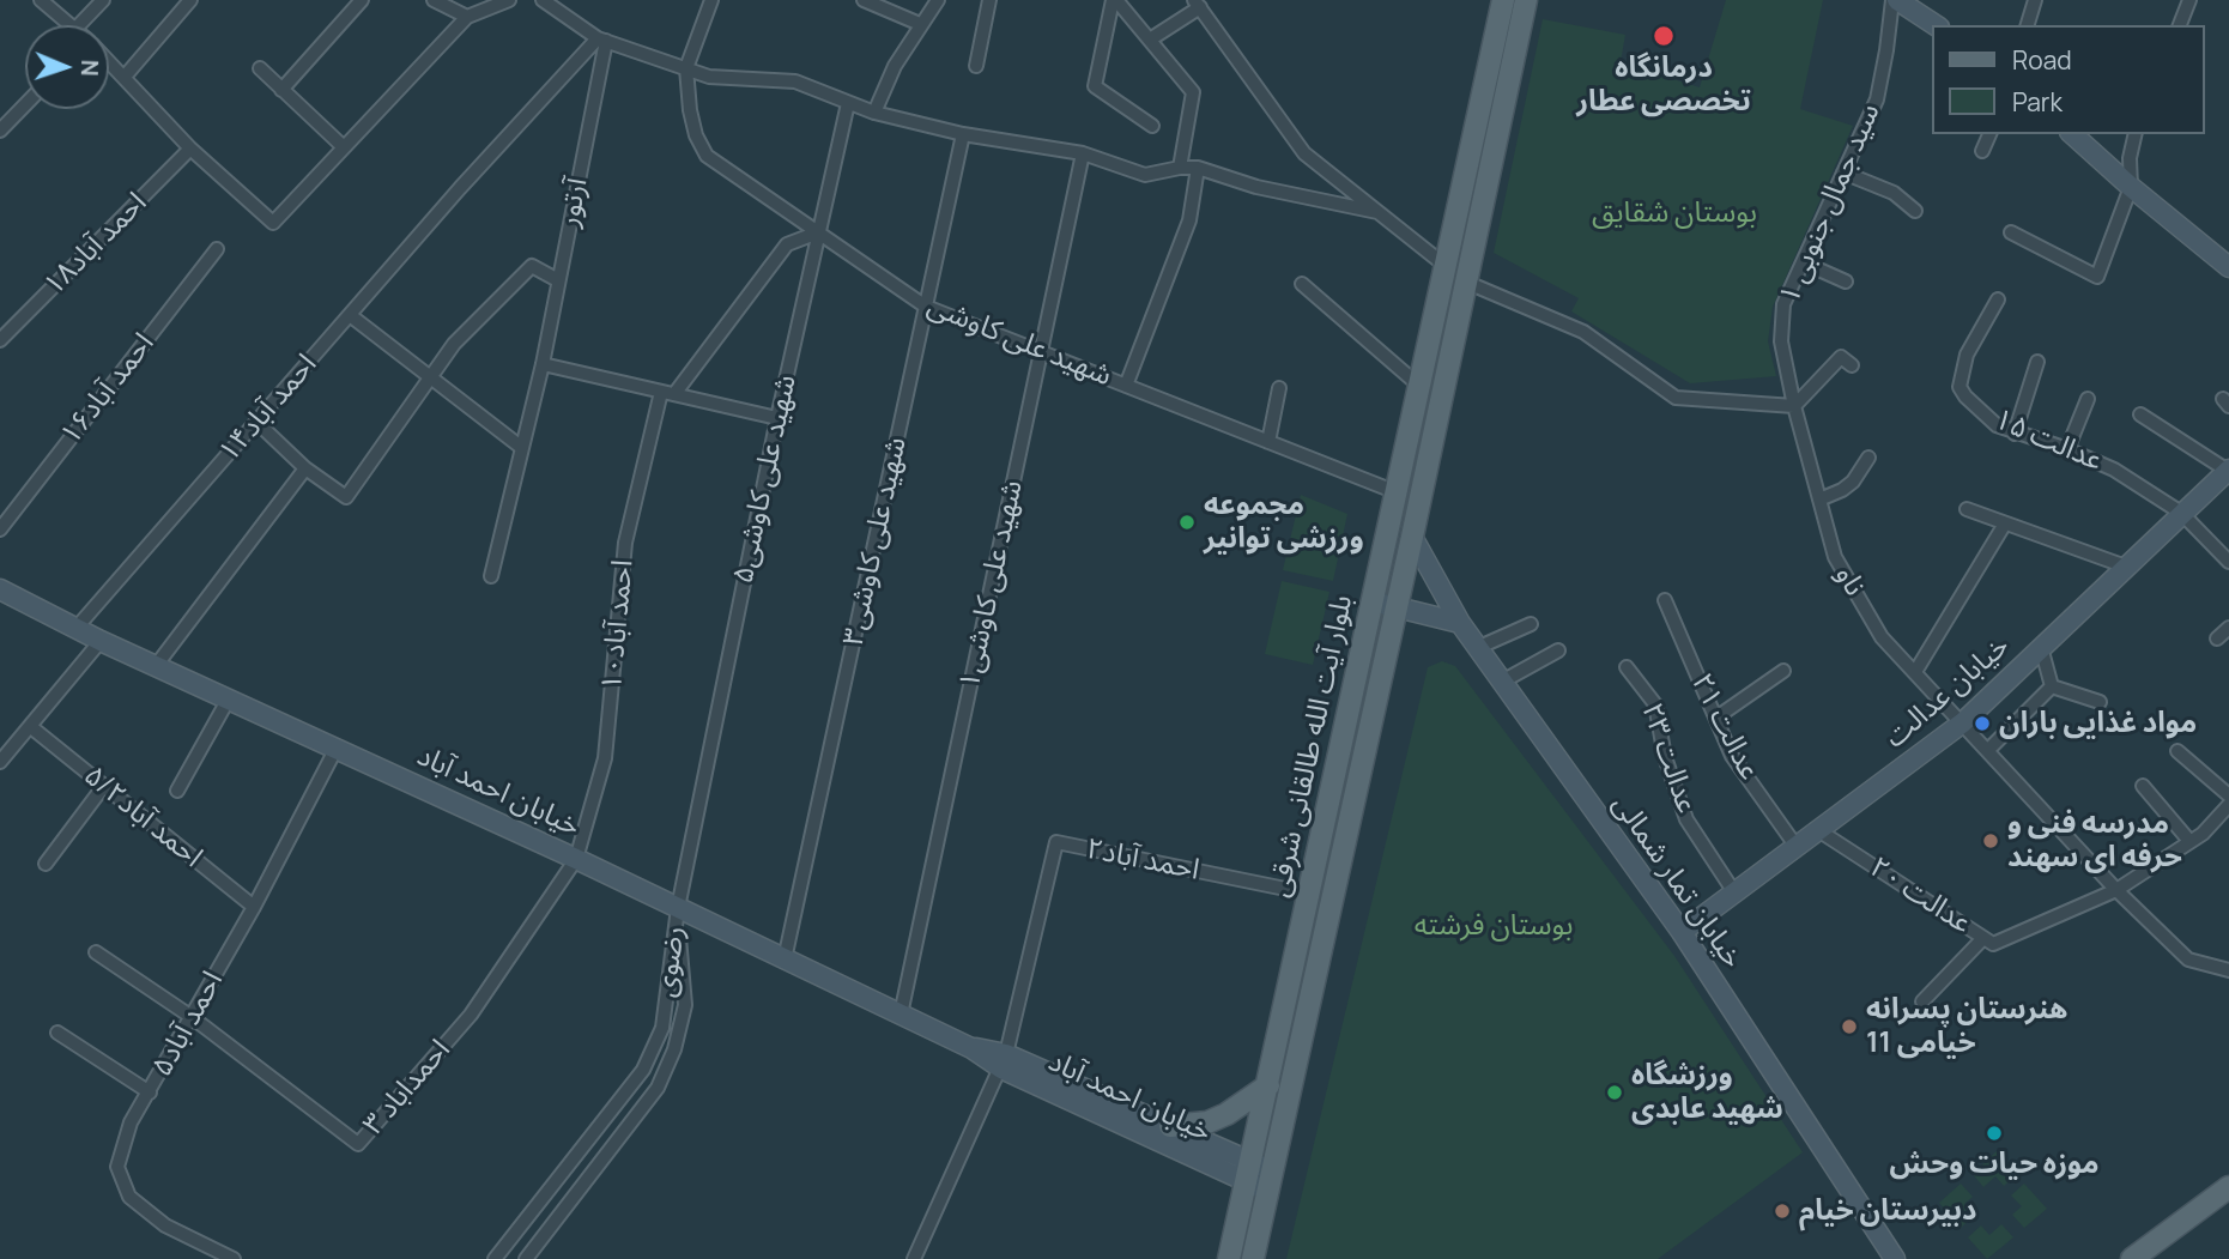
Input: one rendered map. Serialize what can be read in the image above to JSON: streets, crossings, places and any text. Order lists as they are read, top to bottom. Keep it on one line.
{"streets":{"main road":["خیابان عدالت","بلوار آیت الله طالقانی شرقی","خیابان احمد آباد","خیابان تمار شمالی"],"street":["آرتور","سید جمال جنوبی ۱","احمد آباد۱۸","شهید علی کاوشی","احمد آباد۱۶","احمد آباد۱۴","عدالت ۱۵","شهید علی کاوشی۵","شهید علی کاوشی۳","ناو","شهید علی کاوشی۱","احمد آباد۱۰","عدالت ۲۱","عدالت ۲۳","احمد آباد۵/۲","احمد آباد۲","عدالت ۲۰","رضوی","احمد آباد۵","احمداباد ۳"]},"crossings":[["آرتور","احمد آباد۱۴"],["سید جمال جنوبی ۱","ناو"],["شهید علی کاوشی","شهید علی کاوشی۵"],["شهید علی کاوشی","شهید علی کاوشی۳"],["شهید علی کاوشی","شهید علی کاوشی۱"],["شهید علی کاوشی","بلوار آیت الله طالقانی شرقی"],["احمد آباد۱۴","خیابان احمد آباد"],["عدالت ۱۵","خیابان عدالت"],["شهید علی کاوشی۵","خیابان احمد آباد"],["شهید علی کاوشی۵","رضوی"],["شهید علی کاوشی۳","خیابان احمد آباد"],["ناو","خیابان عدالت"],["ناو","عدالت ۲۰"],["شهید علی کاوشی۱","خیابان احمد آباد"],["احمد آباد۱۰","خیابان احمد آباد"],["احمد آباد۱۰","احمداباد ۳"],["خیابان عدالت","عدالت ۲۱"],["خیابان عدالت","عدالت ۲۳"],["خیابان عدالت","خیابان تمار شمالی"],["خیابان عدالت","عدالت ۲۰"],["بلوار آیت الله طالقانی شرقی","خیابان احمد آباد"],["بلوار آیت الله طالقانی شرقی","احمد آباد۲"],["بلوار آیت الله طالقانی شرقی","خیابان تمار شمالی"],["خیابان احمد آباد","احمد آباد۲"],["خیابان احمد آباد","رضوی"],["خیابان احمد آباد","احمد آباد۵"],["خیابان احمد آباد","احمداباد ۳"],["احمد آباد۵/۲","احمد آباد۵"],["احمد آباد۵","احمداباد ۳"]],"parks":["بوستان شقایق","بوستان فرشته"],"places":["درمانگاه تخصصی عطار","مجموعه ورزشی توانیر","مواد غذایی باران","مدرسه فنی و حرفه ای سهند","هنرستان پسرانه خیامی 11","ورزشگاه شهید عابدی","موزه حیات وحش","دبیرستان خیام"],"legend":["Road","Park"],"north":"right"}
